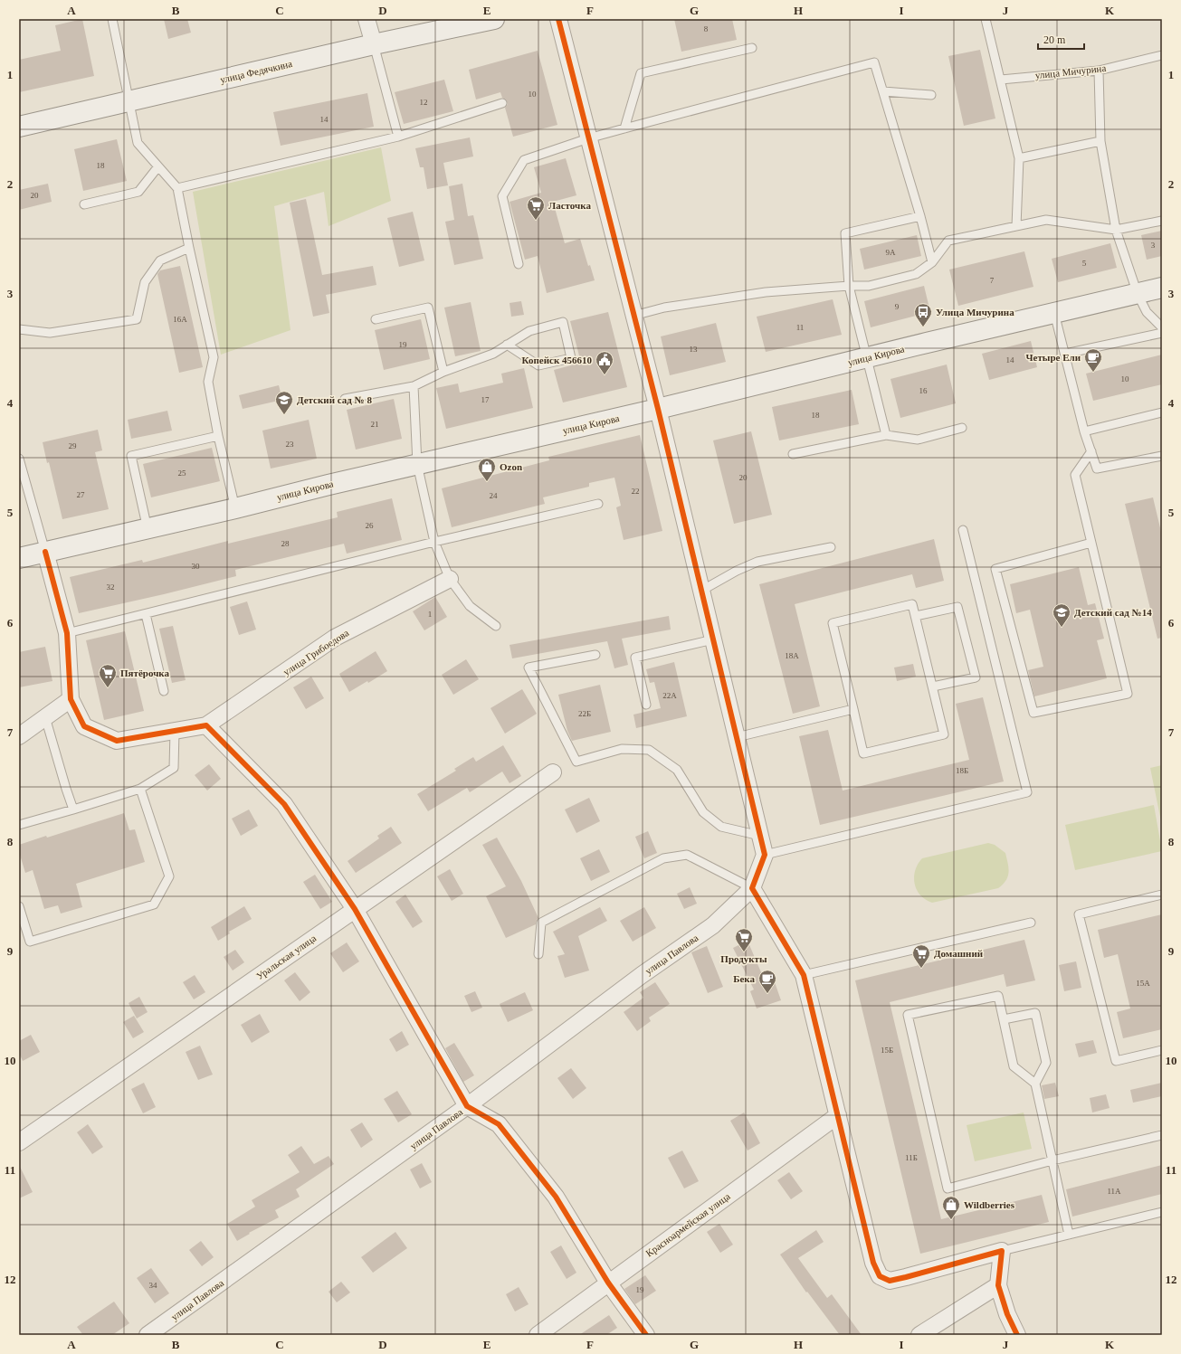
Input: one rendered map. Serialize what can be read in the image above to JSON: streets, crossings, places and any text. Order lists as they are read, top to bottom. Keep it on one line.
{"streets":{"main road":["улица Федячкина","улица Кирова"],"street":["улица Грибоедова","улица Павлова","Уральская улица","Красноармейская улица"],"lane":["улица Мичурина"]},"places":{"supermarket":["Ласточка","Пятёрочка","Продукты","Домашний"],"bus stop":["Улица Мичурина"],"cafe":["Четыре Ели","Бека"],"public building":["Копейск 456610"],"school or university":["Детский сад № 8","Детский сад №14"],"shop":["Ozon","Wildberries"]},"house_numbers":["8","10","12","14","18","20","3","9А","5","7","9","16А","11","19","13","14","10","16","17","18","21","23","29","25","20","22","27","24","26","28","30","32","1","18А","22А","22Б","18Б","15А","15Б","11Б","11А","34","19"],"scale_bar":"20 m","grid":{"columns":["A","B","C","D","E","F","G","H","I","J","K"],"rows":["1","2","3","4","5","6","7","8","9","10","11","12"]}}
